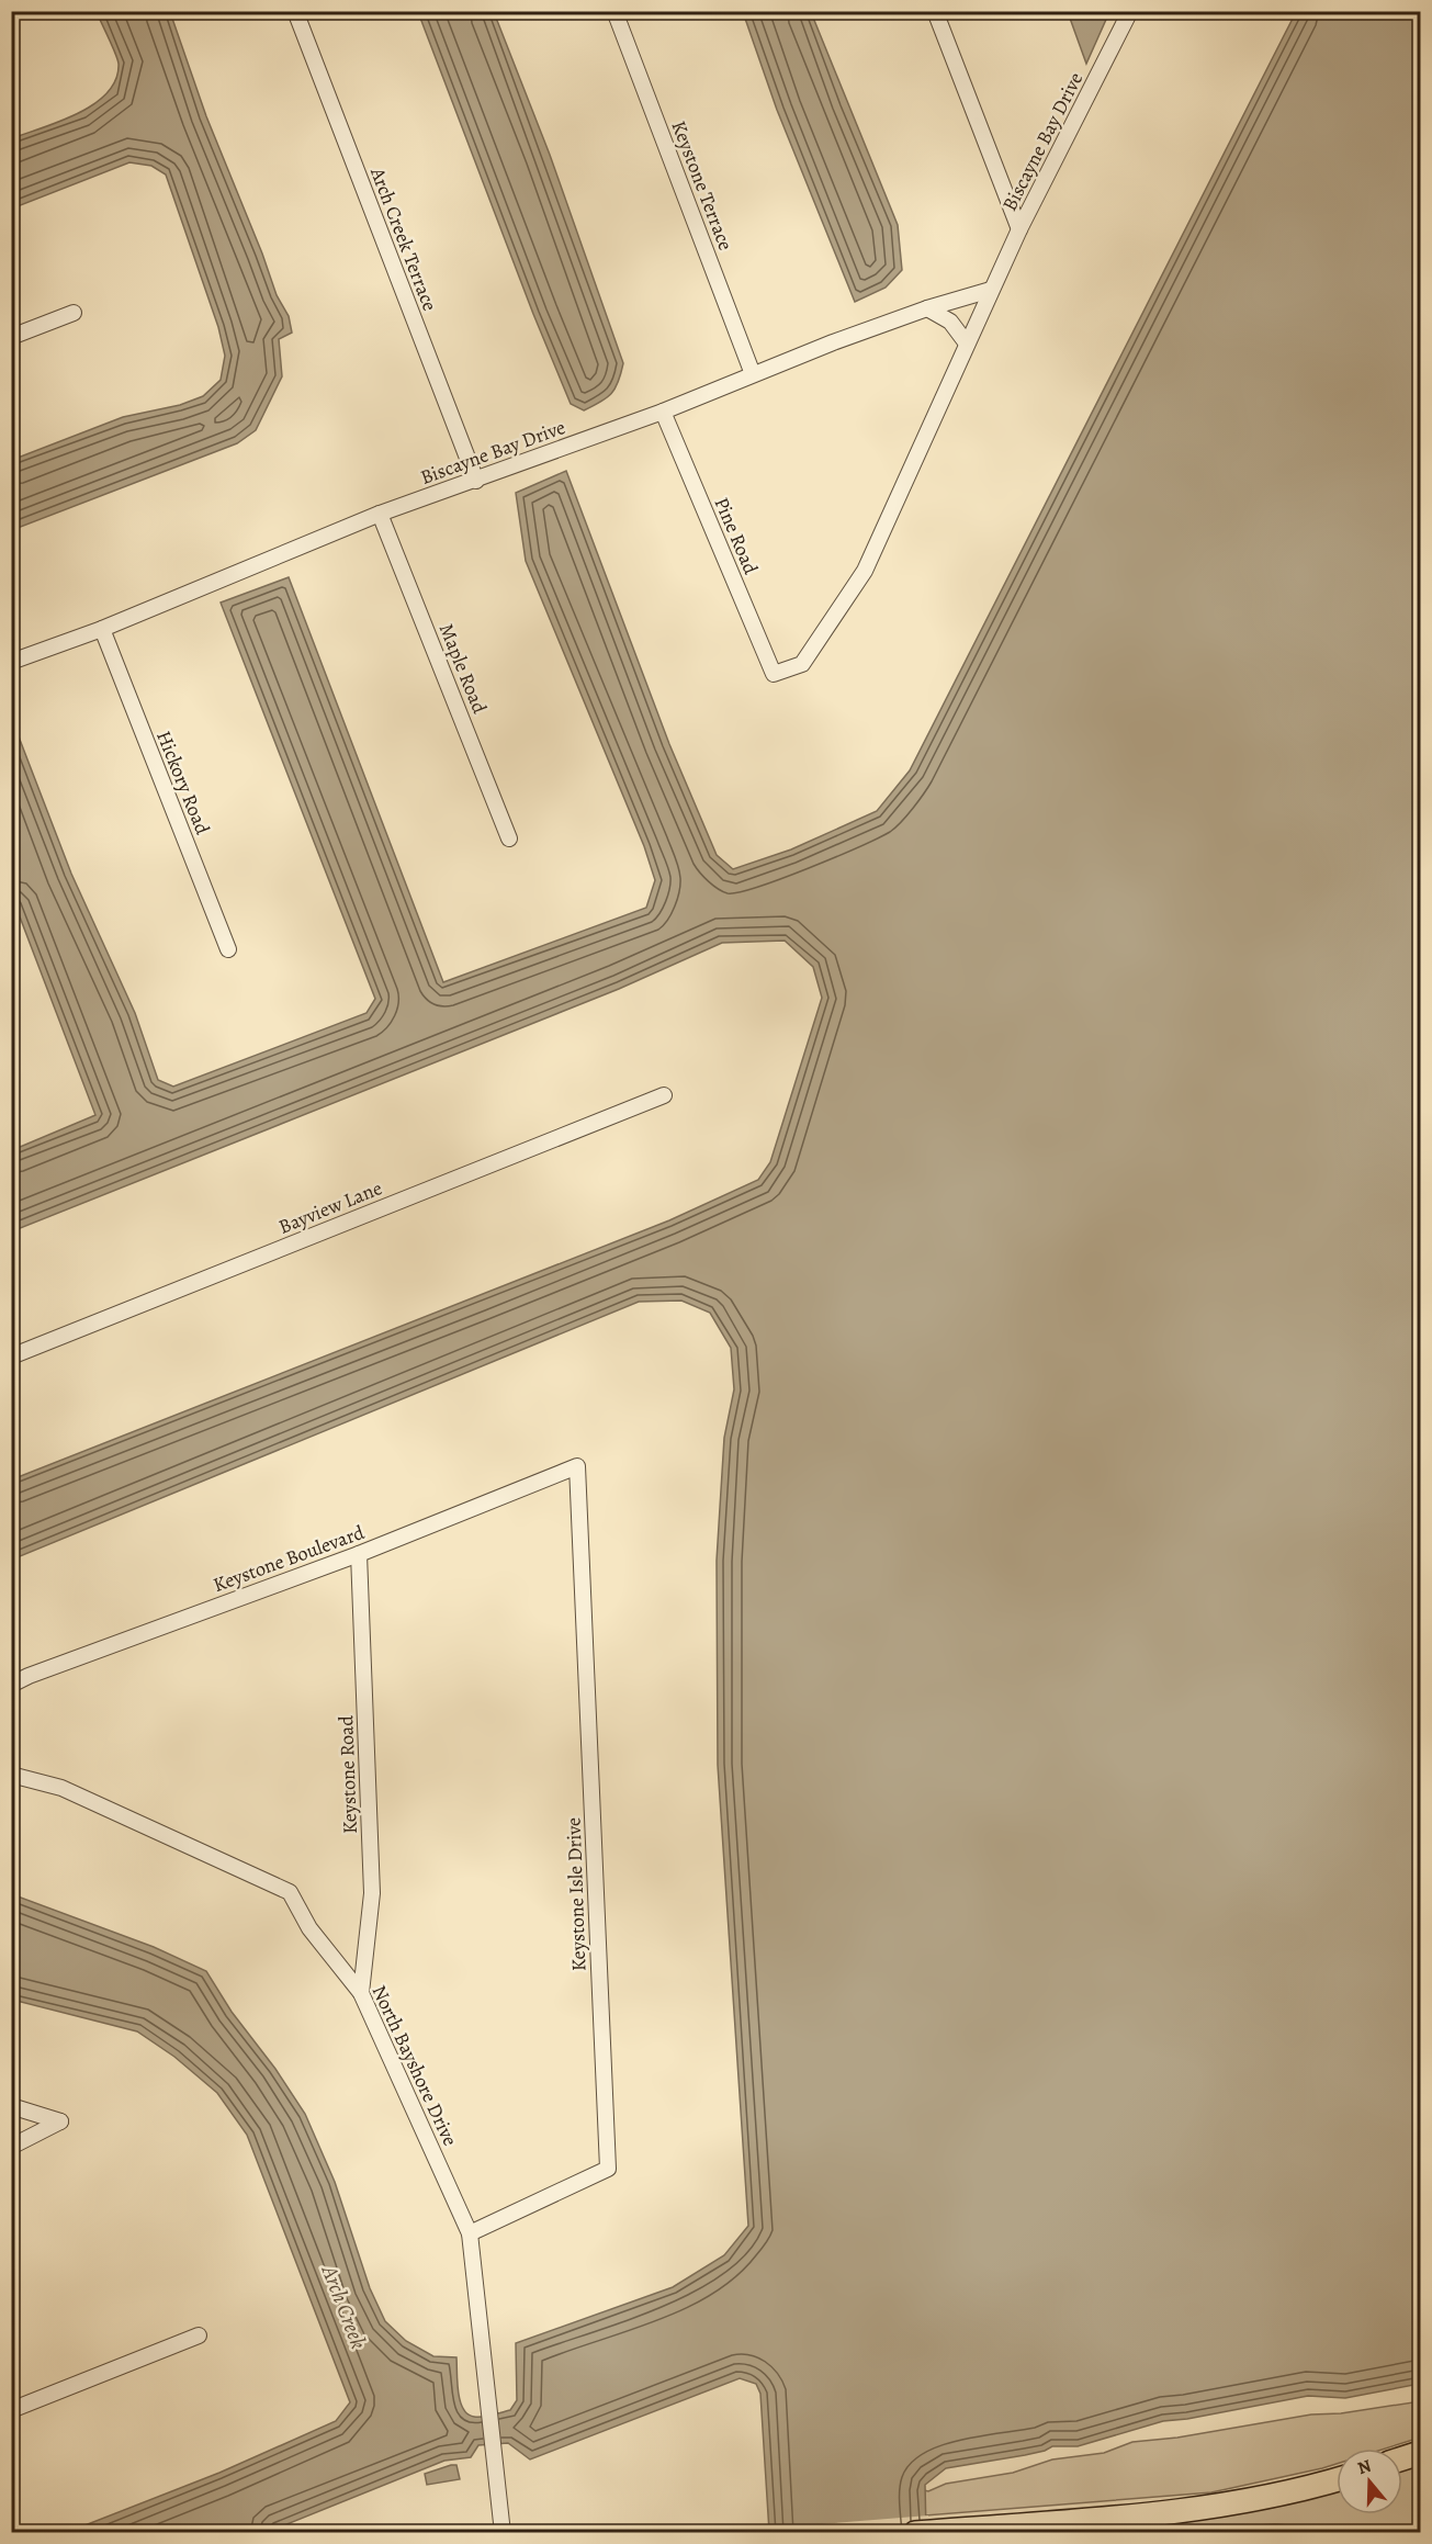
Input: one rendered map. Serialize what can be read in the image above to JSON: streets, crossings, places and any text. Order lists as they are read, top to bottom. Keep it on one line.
{"streets":{"street":["Biscayne Bay Drive","Keystone Terrace","Arch Creek Terrace","Pine Road","Maple Road","Hickory Road","Bayview Lane","Keystone Boulevard","Keystone Road","Keystone Isle Drive","North Bayshore Drive"]},"crossings":[["Biscayne Bay Drive","Keystone Terrace"],["Biscayne Bay Drive","Arch Creek Terrace"],["Biscayne Bay Drive","Pine Road"],["Biscayne Bay Drive","Maple Road"],["Biscayne Bay Drive","Hickory Road"],["Keystone Boulevard","Keystone Road"],["Keystone Boulevard","Keystone Isle Drive"],["Keystone Road","North Bayshore Drive"],["Keystone Isle Drive","North Bayshore Drive"]],"water":["Arch Creek"],"north":"top"}
